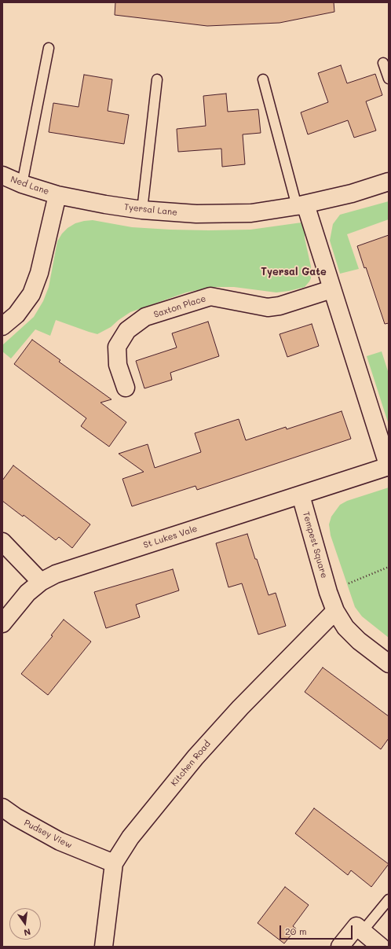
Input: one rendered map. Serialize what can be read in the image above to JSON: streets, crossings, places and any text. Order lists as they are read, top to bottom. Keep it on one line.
{"streets":{"street":["Ned Lane","Tyersal Lane","Saxton Place","St Lukes Vale","Tempest Square","Kitchen Road","Pudsey View"]},"crossings":[["Ned Lane","Tyersal Lane"],["St Lukes Vale","Tempest Square"],["Tempest Square","Kitchen Road"],["Kitchen Road","Pudsey View"]],"districts":["Tyersal Gate"],"scale_bar":"20 m","north":"bottom"}
